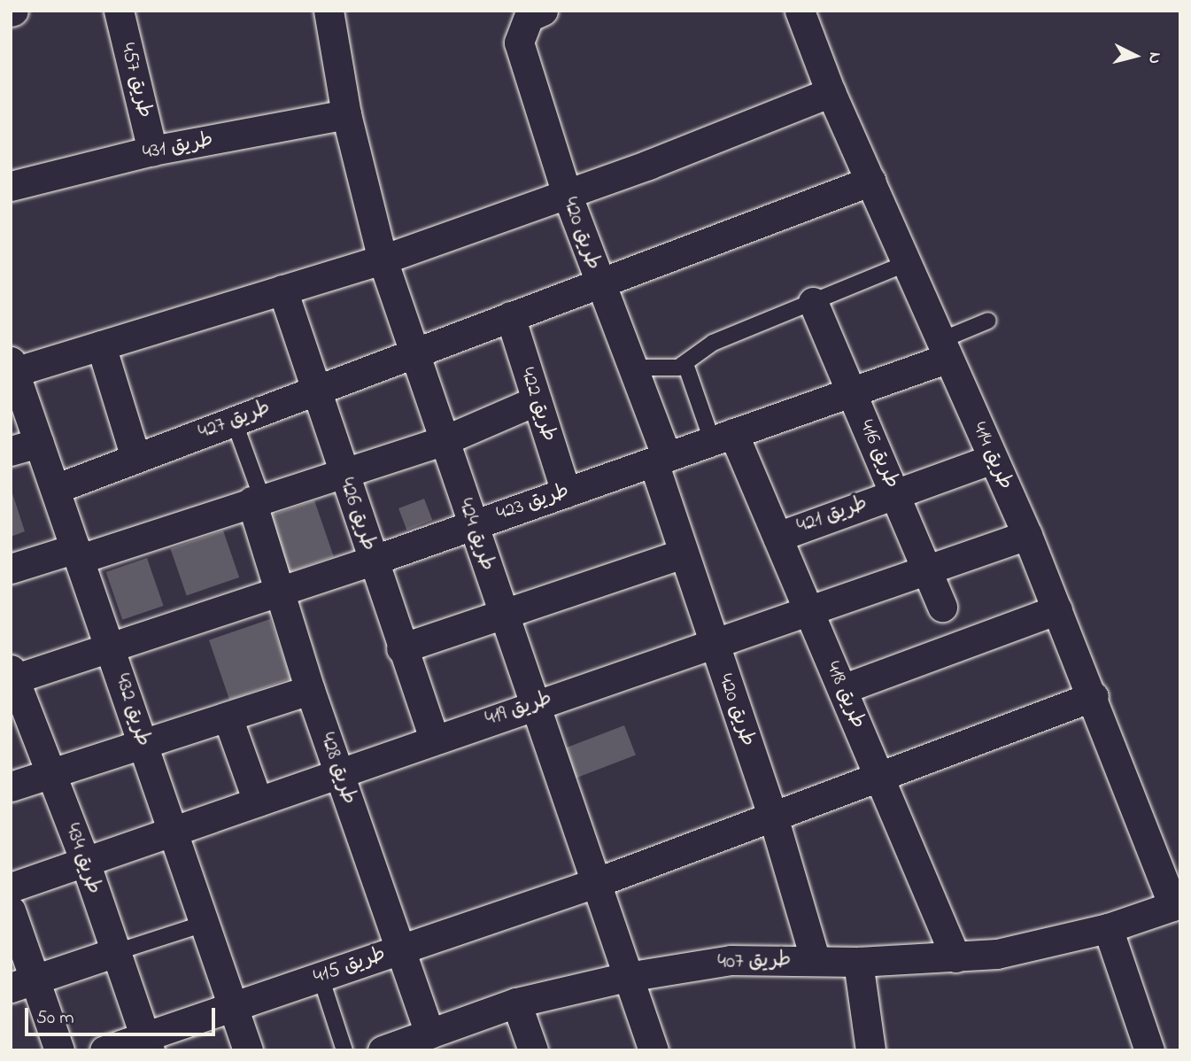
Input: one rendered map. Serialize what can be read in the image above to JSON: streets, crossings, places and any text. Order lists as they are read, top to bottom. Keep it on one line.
{"streets":{"street":["طريق 457","طريق 431","طريق 420","طريق 422","طريق 427","طريق 416","طريق 414","طريق 423","طريق 426","طريق 421","طريق 424","طريق 418","طريق 419","طريق 432","طريق 428","طريق 434","طريق 407","طريق 415"]},"crossings":[["طريق 457","طريق 431"],["طريق 431","طريق 424"],["طريق 420","طريق 427"],["طريق 420","طريق 423"],["طريق 420","طريق 419"],["طريق 420","طريق 432"],["طريق 420","طريق 407"],["طريق 420","طريق 415"],["طريق 422","طريق 427"],["طريق 422","طريق 423"],["طريق 427","طريق 414"],["طريق 427","طريق 426"],["طريق 427","طريق 424"],["طريق 427","طريق 432"],["طريق 416","طريق 423"],["طريق 416","طريق 421"],["طريق 416","طريق 419"],["طريق 414","طريق 423"],["طريق 414","طريق 421"],["طريق 414","طريق 419"],["طريق 414","طريق 432"],["طريق 414","طريق 407"],["طريق 414","طريق 415"],["طريق 423","طريق 426"],["طريق 423","طريق 424"],["طريق 423","طريق 418"],["طريق 423","طريق 432"],["طريق 423","طريق 428"],["طريق 423","طريق 434"],["طريق 426","طريق 419"],["طريق 426","طريق 432"],["طريق 421","طريق 418"],["طريق 424","طريق 419"],["طريق 424","طريق 432"],["طريق 424","طريق 407"],["طريق 424","طريق 415"],["طريق 418","طريق 419"],["طريق 418","طريق 407"],["طريق 418","طريق 415"],["طريق 419","طريق 432"],["طريق 419","طريق 428"],["طريق 419","طريق 434"],["طريق 432","طريق 415"],["طريق 428","طريق 407"],["طريق 428","طريق 415"],["طريق 434","طريق 415"]],"scale_bar":"50 m","north":"right"}
